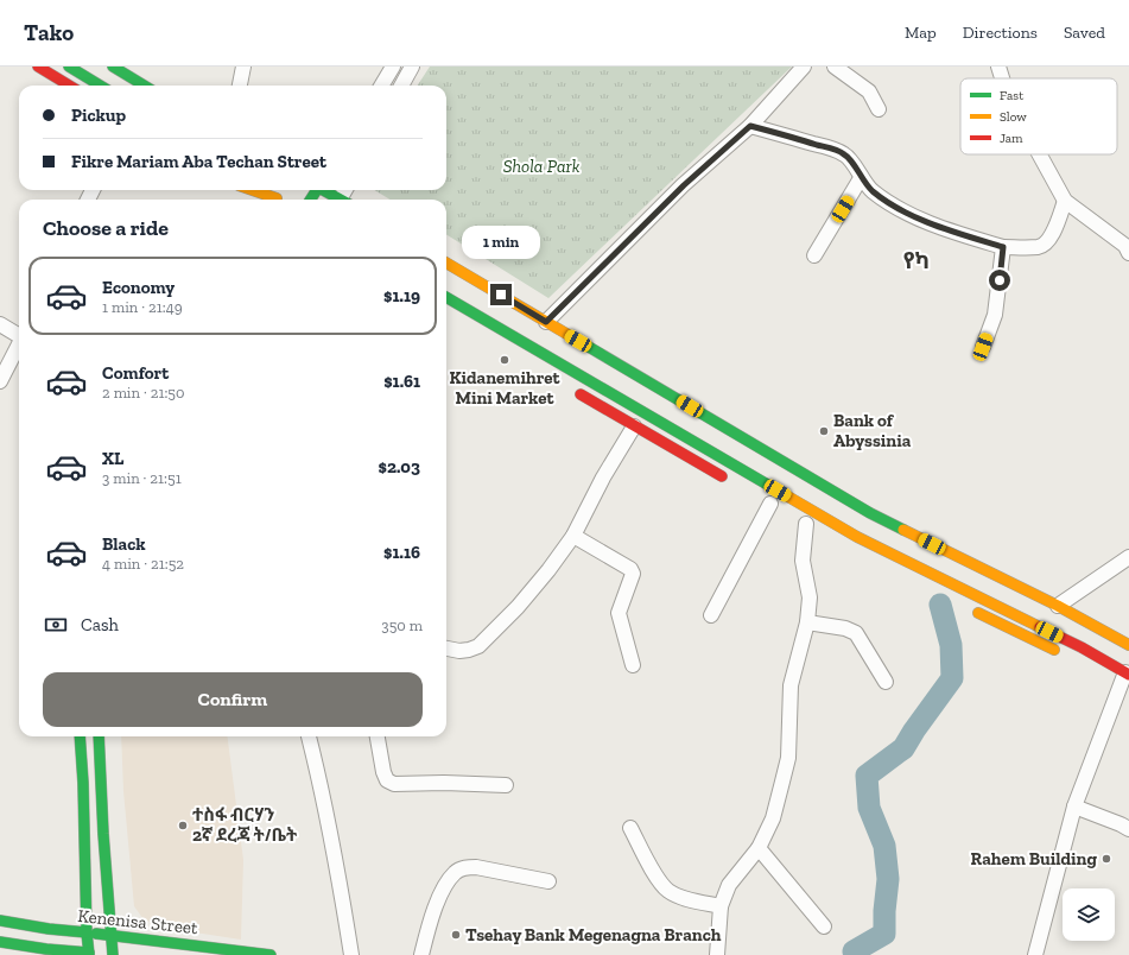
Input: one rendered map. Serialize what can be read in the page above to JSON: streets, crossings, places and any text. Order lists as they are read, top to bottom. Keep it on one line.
{"streets":{"main road":["Kenenisa Street"]},"districts":["የካ"],"parks":["Shola Park"],"places":["Kidanemihret Mini Market","Bank of Abyssinia","ተስፋ ብርሃን 2ኛ ደረጃ ት/ቤት","Rahem Building","Tsehay Bank Megenagna Branch"],"legend":["Fast","Slow","Jam"],"page":{"header":"Tako","nav":["Map","Directions","Saved"],"banner":["Pickup","Fikre Mariam Aba Techan Street"],"heading":"Choose a ride","bubble":"1 min","list":[{"name":"Economy","note":"1 min · 21:49","value":"$1.19"},{"name":"Comfort","note":"2 min · 21:50","value":"$1.61"},{"name":"XL","note":"3 min · 21:51","value":"$2.03"},{"name":"Black","note":"4 min · 21:52","value":"$1.16"}],"pay":["Cash","350 m"],"buttons":"Confirm"}}
